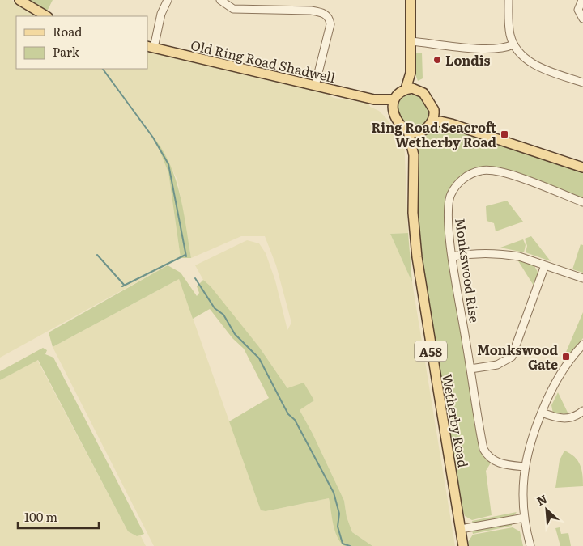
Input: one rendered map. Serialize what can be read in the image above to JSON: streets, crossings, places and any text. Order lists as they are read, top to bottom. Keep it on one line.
{"streets":{"main road":["Old Ring Road Shadwell","A58","Wetherby Road"],"street":["Monkswood Rise"]},"crossings":[["Old Ring Road Shadwell","A58"],["A58","Wetherby Road"]],"places":{"other":["Londis"],"transit":["Ring Road Seacroft Wetherby Road","Monkswood Gate"]},"legend":["Road","Park"],"scale_bar":"100 m","north":"top left"}
